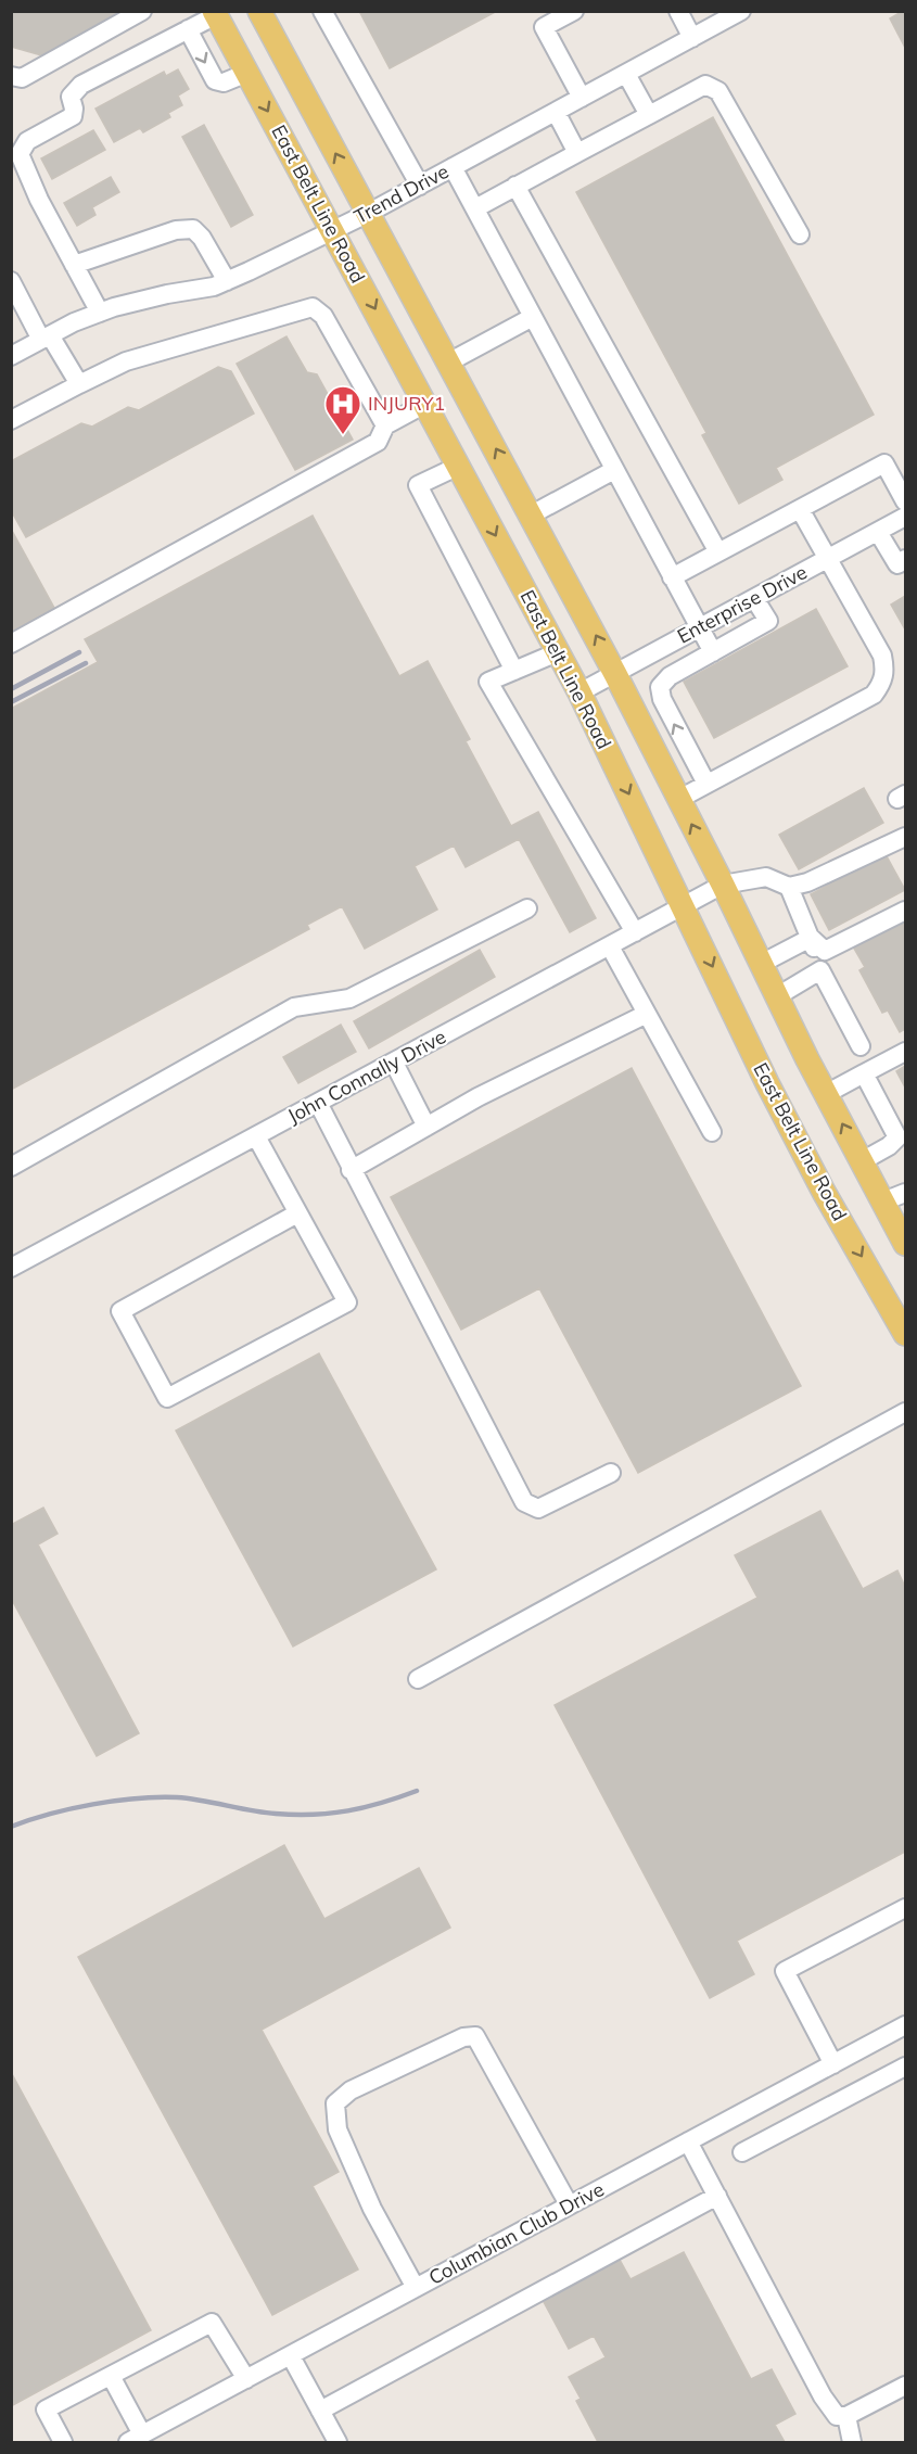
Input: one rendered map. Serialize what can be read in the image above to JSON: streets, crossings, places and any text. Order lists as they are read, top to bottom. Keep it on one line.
{"streets":{"main road":["East Belt Line Road"],"street":["Trend Drive","Enterprise Drive","John Connally Drive","Columbian Club Drive"]},"crossings":[["Trend Drive","East Belt Line Road"],["East Belt Line Road","Enterprise Drive"],["East Belt Line Road","John Connally Drive"]],"places":{"hospital":["INJURY1"]}}
